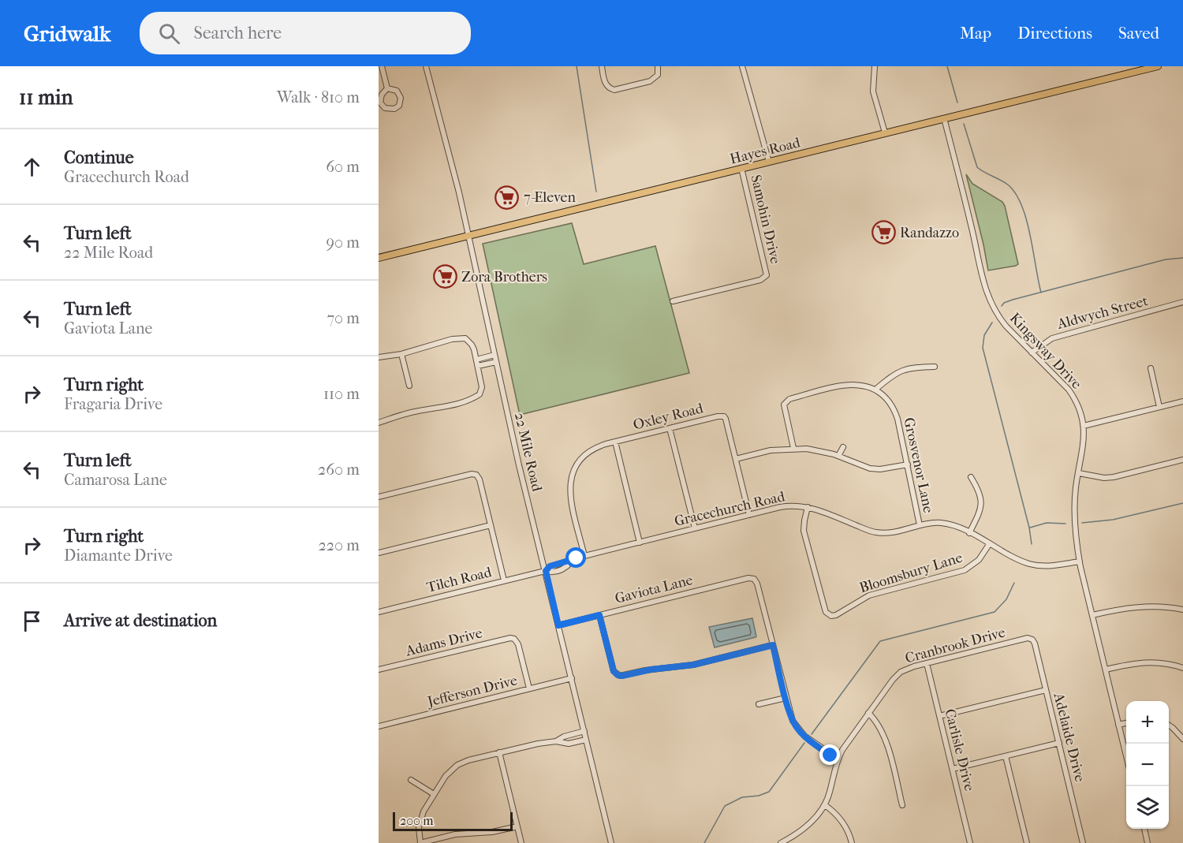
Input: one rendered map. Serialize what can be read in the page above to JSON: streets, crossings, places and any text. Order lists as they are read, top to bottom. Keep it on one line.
{"streets":{"main road":["Hayes Road"],"street":["Samohin Drive","Aldwych Street","Kingsway Drive","Oxley Road","22 Mile Road","Grosvenor Lane","Gracechurch Road","Bloomsbury Lane","Tilch Road","Gaviota Lane","Adams Drive","Cranbrook Drive","Jefferson Drive","Adelaide Drive","Carlisle Drive"]},"crossings":[["Hayes Road","Samohin Drive"],["Hayes Road","Kingsway Drive"],["Hayes Road","22 Mile Road"],["Aldwych Street","Kingsway Drive"],["Kingsway Drive","Gracechurch Road"],["Oxley Road","Gracechurch Road"],["22 Mile Road","Gracechurch Road"],["22 Mile Road","Tilch Road"],["22 Mile Road","Gaviota Lane"],["22 Mile Road","Jefferson Drive"],["Grosvenor Lane","Gracechurch Road"],["Gracechurch Road","Bloomsbury Lane"],["Gracechurch Road","Tilch Road"],["Adams Drive","Jefferson Drive"],["Cranbrook Drive","Adelaide Drive"],["Cranbrook Drive","Carlisle Drive"]],"places":{"supermarket":["7-Eleven","Randazzo","Zora Brothers"]},"scale_bar":"200 m","page":{"header":"Gridwalk","search":"Search here","nav":["Map","Directions","Saved"],"heading":["11 min","Walk · 810 m"],"list":[["Continue","Gracechurch Road","60 m"],["Turn left","22 Mile Road","90 m"],["Turn left","Gaviota Lane","70 m"],["Turn right","Fragaria Drive","110 m"],["Turn left","Camarosa Lane","260 m"],["Turn right","Diamante Drive","220 m"],"Arrive at destination"],"map_buttons":["+","−"],"scale":"200 m"}}
